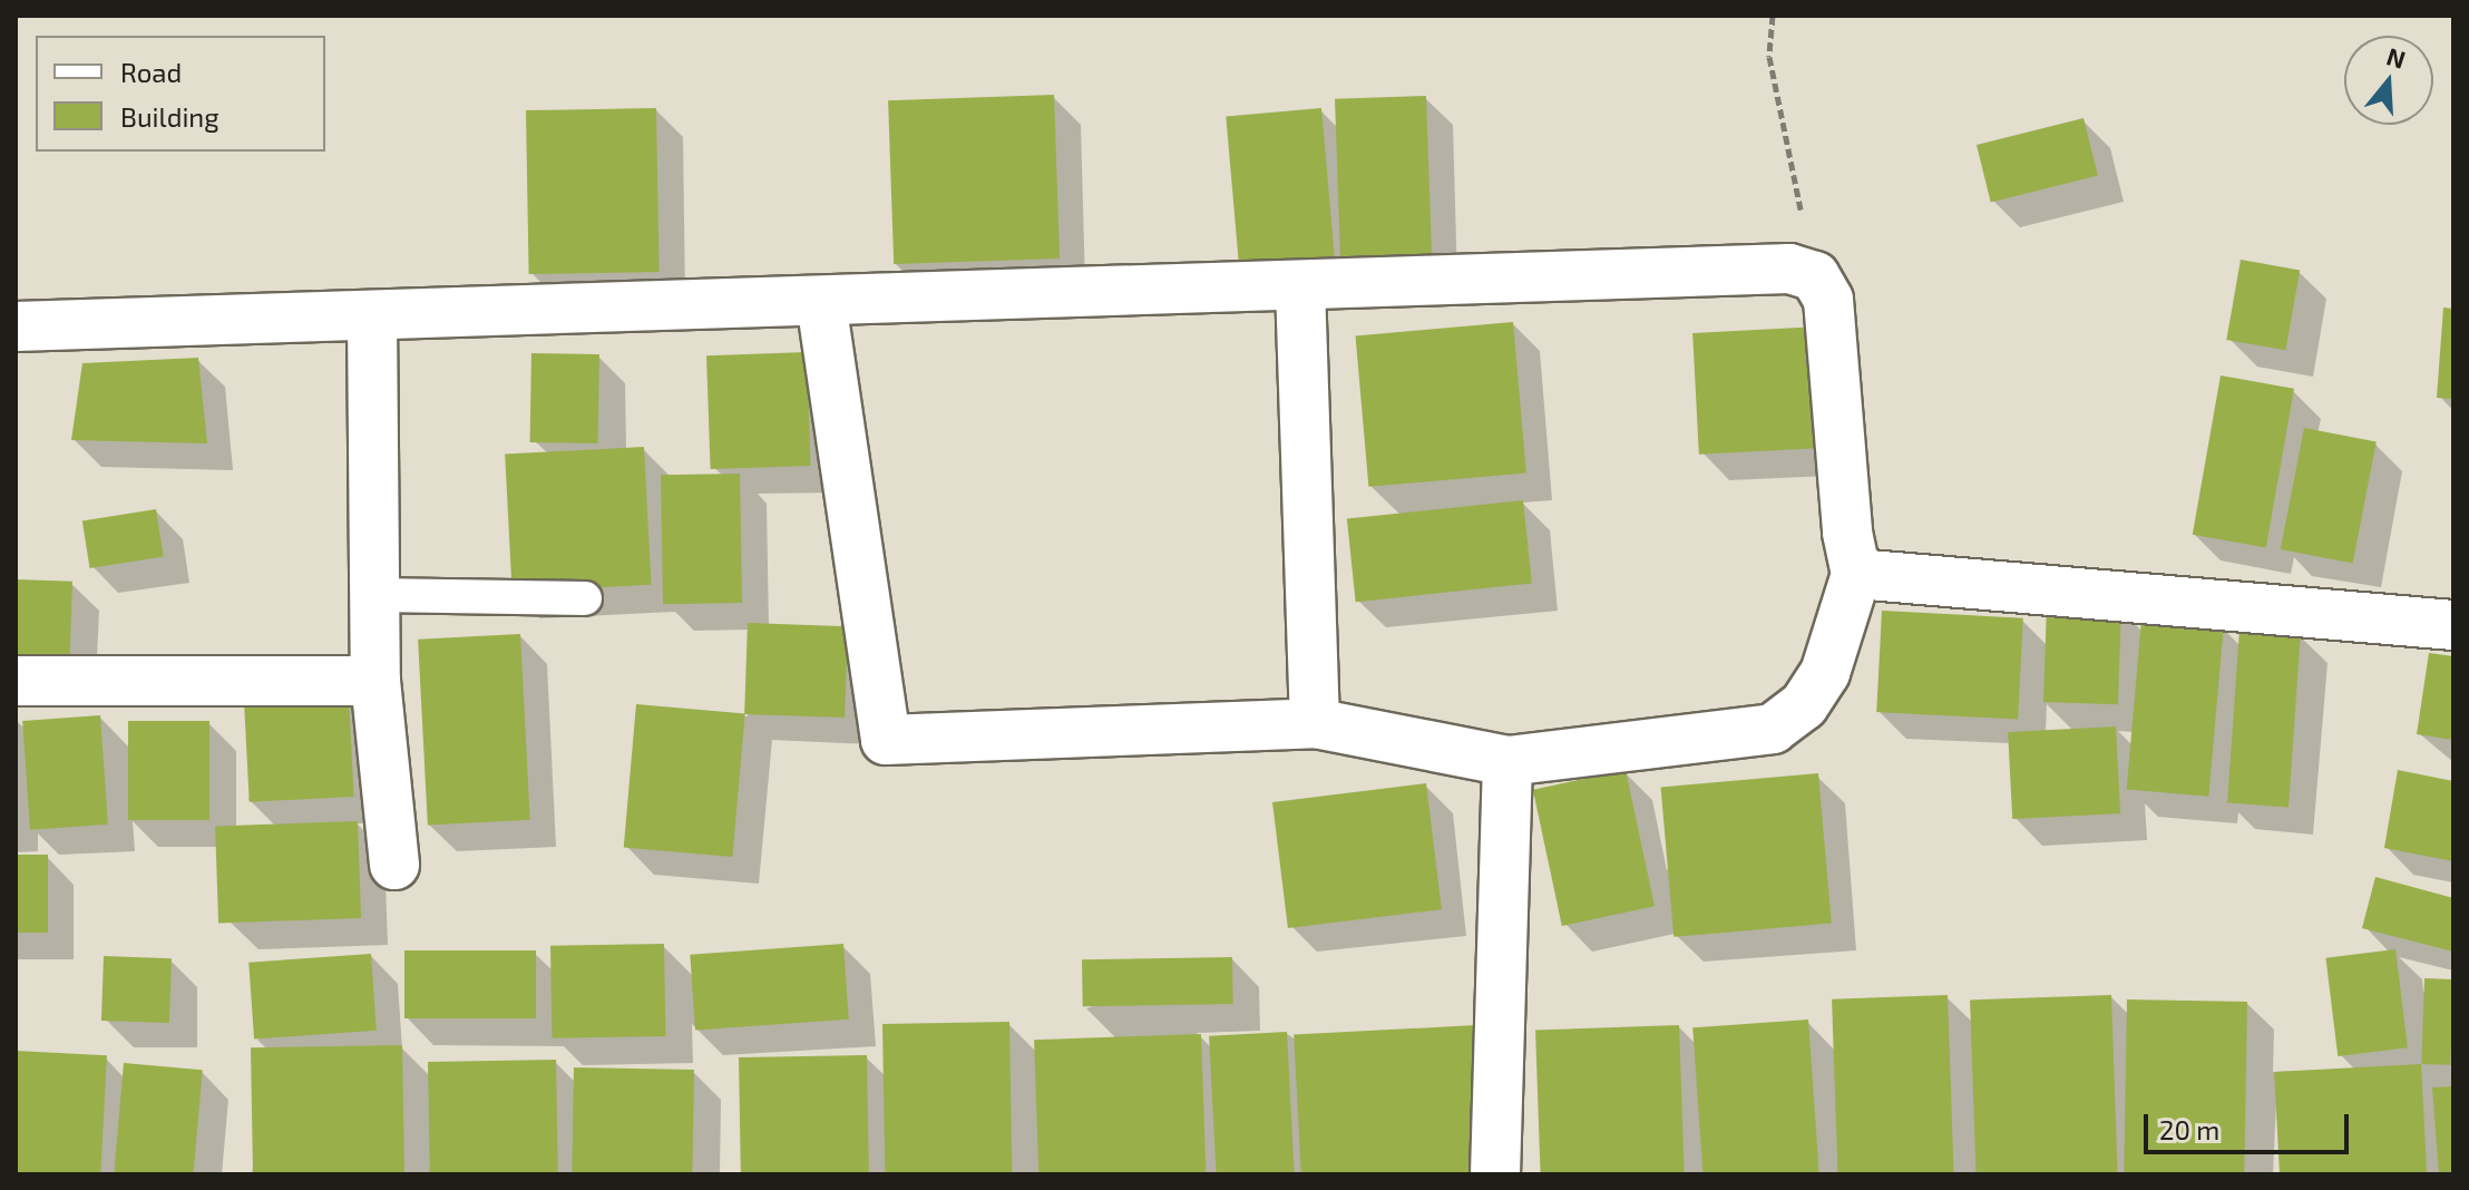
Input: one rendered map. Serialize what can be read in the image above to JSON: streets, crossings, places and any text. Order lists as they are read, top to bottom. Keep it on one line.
{"legend":["Road","Building"],"scale_bar":"20 m","north":"top"}
